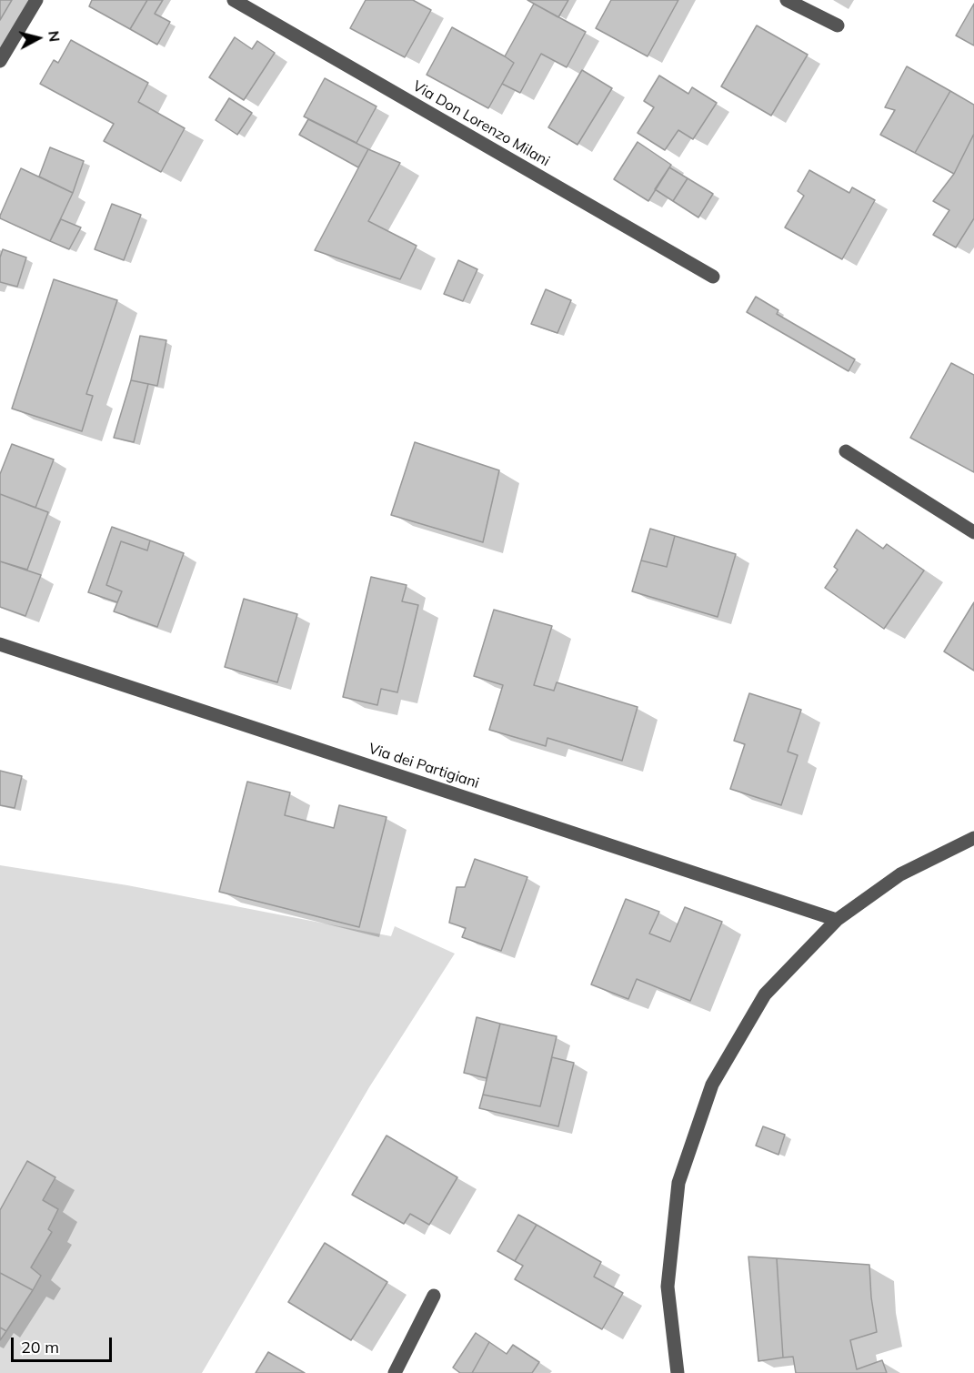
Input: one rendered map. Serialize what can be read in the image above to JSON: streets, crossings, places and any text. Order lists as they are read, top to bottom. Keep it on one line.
{"streets":{"street":["Via Don Lorenzo Milani","Via dei Partigiani"]},"scale_bar":"20 m","north":"right"}
